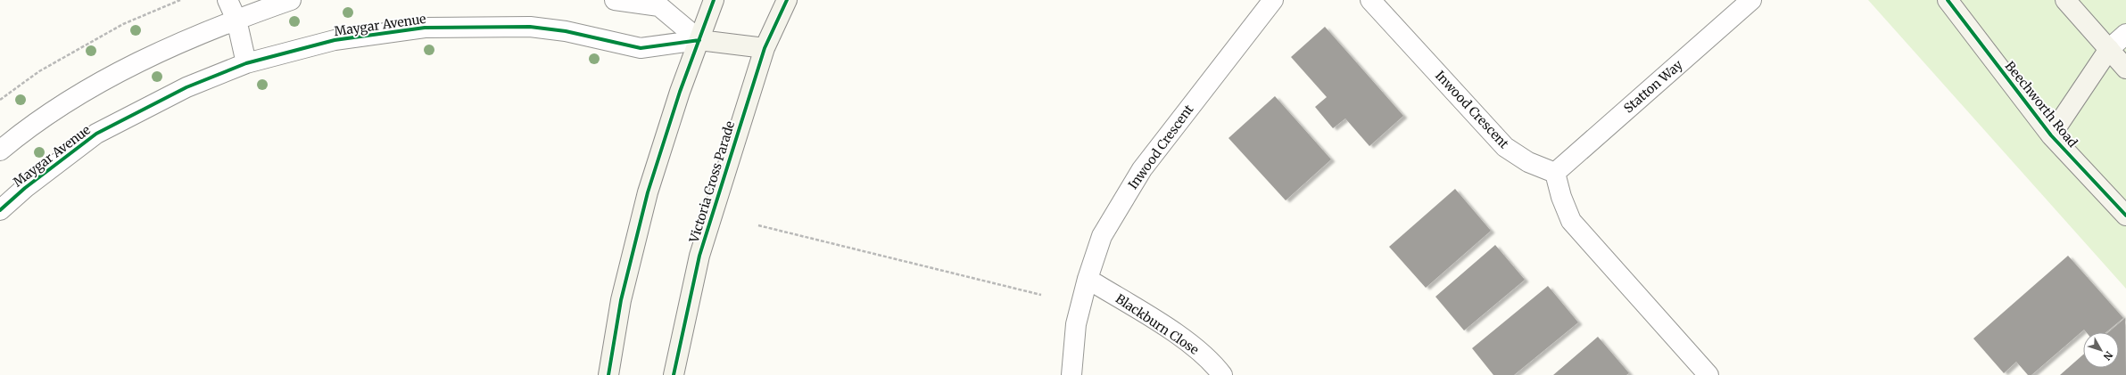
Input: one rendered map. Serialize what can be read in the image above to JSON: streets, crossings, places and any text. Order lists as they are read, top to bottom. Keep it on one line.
{"streets":{"main road":["Beechworth Road","Victoria Cross Parade"],"street":["Maygar Avenue","Statton Way","Inwood Crescent","Blackburn Close"]},"crossings":[["Statton Way","Inwood Crescent"],["Inwood Crescent","Blackburn Close"]],"north":"bottom right"}
